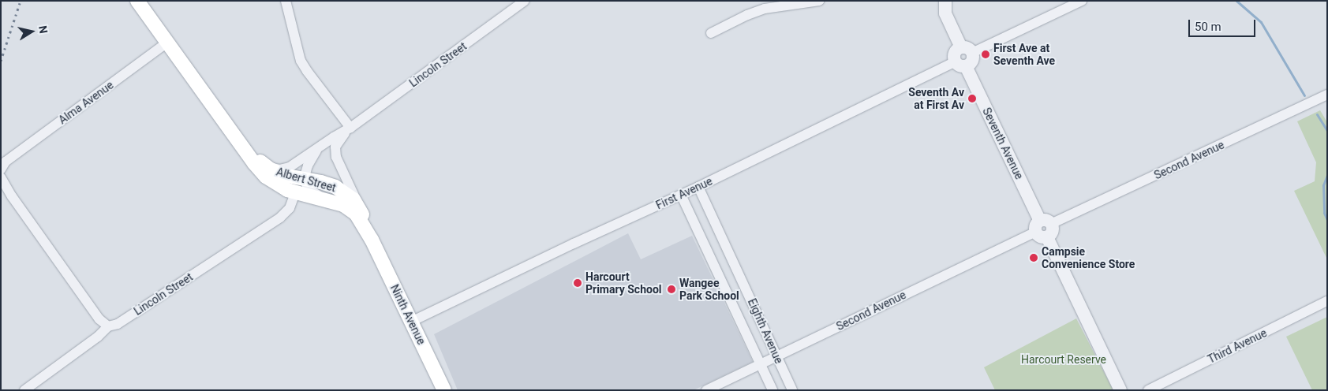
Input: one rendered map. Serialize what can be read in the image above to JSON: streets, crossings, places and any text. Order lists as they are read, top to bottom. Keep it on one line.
{"streets":{"main road":["Albert Street","Ninth Avenue"],"street":["Lincoln Street","Alma Avenue","Seventh Avenue","Second Avenue","First Avenue","Eighth Avenue","Third Avenue"]},"crossings":[["Lincoln Street","Albert Street"],["Alma Avenue","Albert Street"],["Seventh Avenue","Second Avenue"],["Seventh Avenue","First Avenue"],["Second Avenue","Eighth Avenue"],["Albert Street","Ninth Avenue"],["First Avenue","Ninth Avenue"],["First Avenue","Eighth Avenue"]],"parks":["Harcourt Reserve"],"places":["First Ave at Seventh Ave","Seventh Av at First Av","Campsie Convenience Store","Harcourt Primary School","Wangee Park School"],"scale_bar":"50 m","north":"right"}
